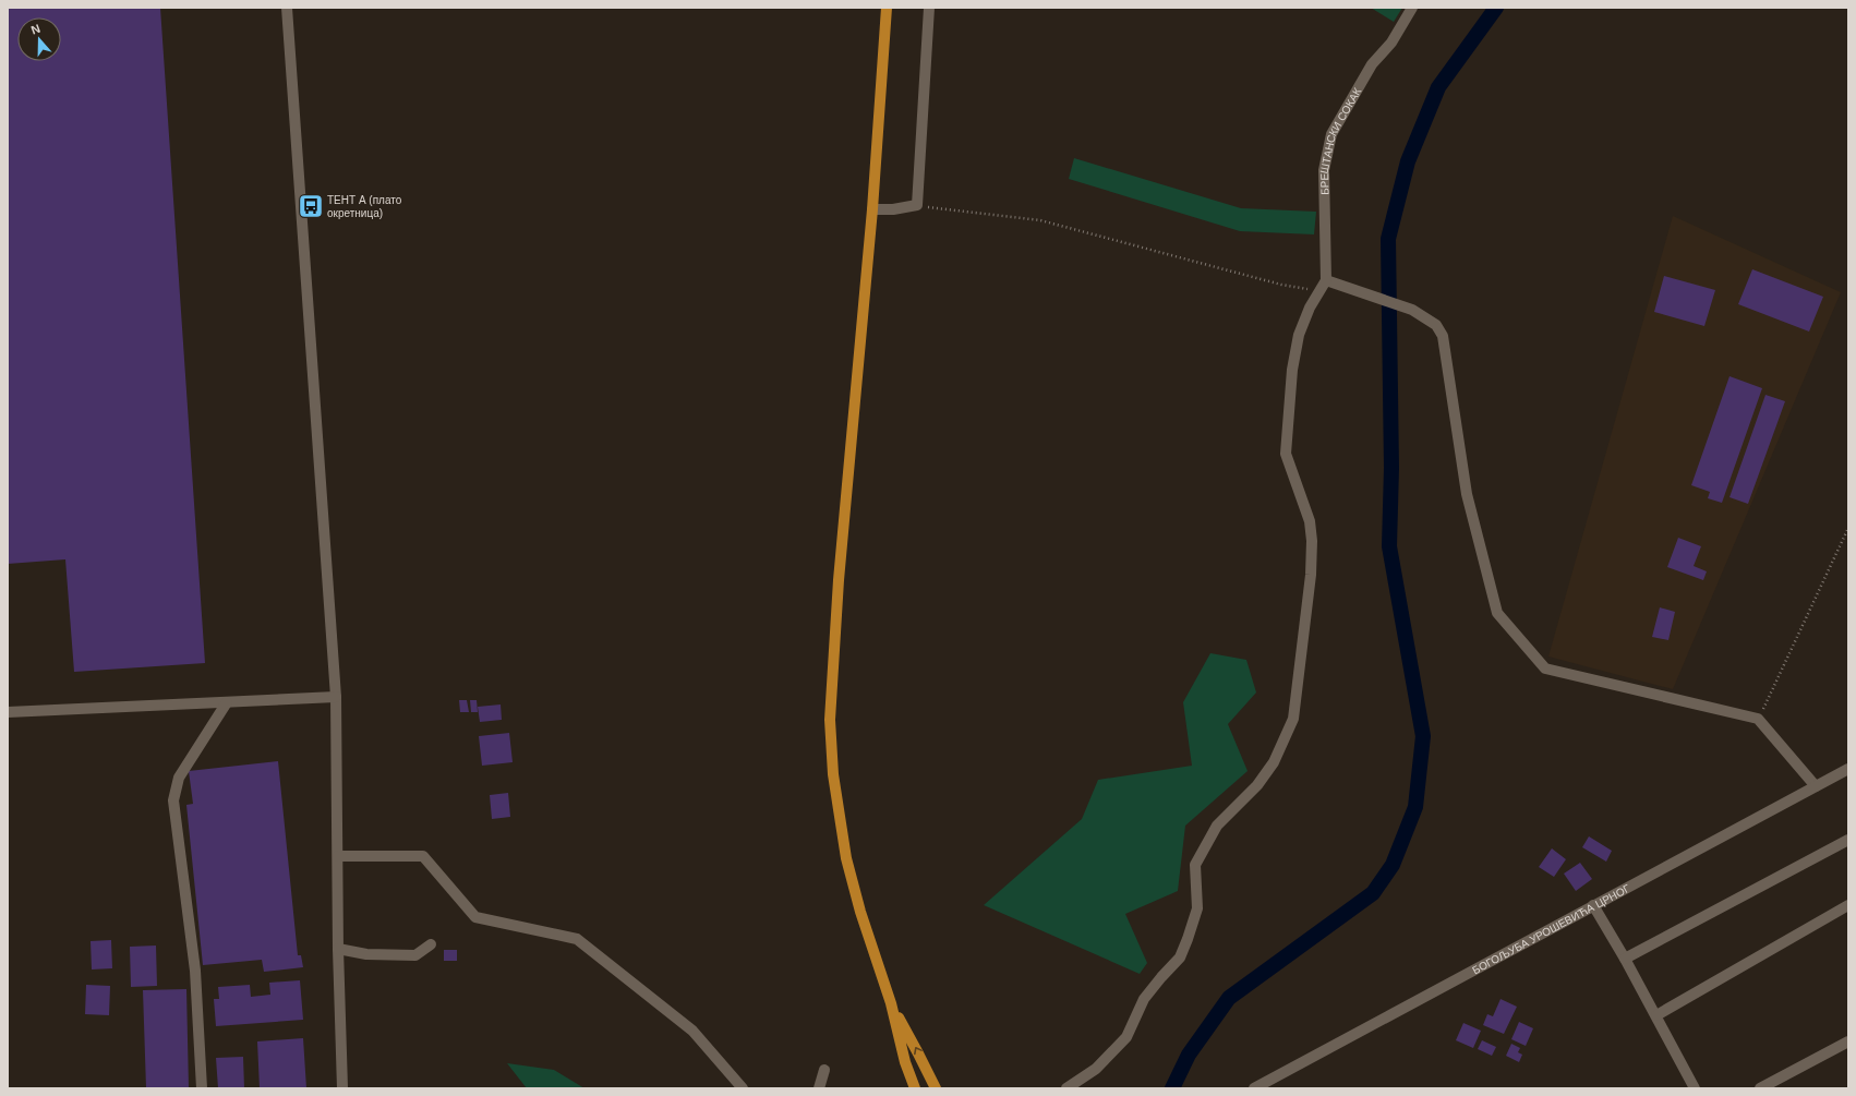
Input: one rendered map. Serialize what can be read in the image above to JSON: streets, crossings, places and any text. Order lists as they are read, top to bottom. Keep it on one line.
{"streets":{"street":["БРЕШТАНСКИ СОКАК","БОГОЉУБА УРОШЕВИЋА ЦРНОГ"]},"places":{"bus stop":["ТЕНТ А (плато окретница)"]},"north":"top"}
